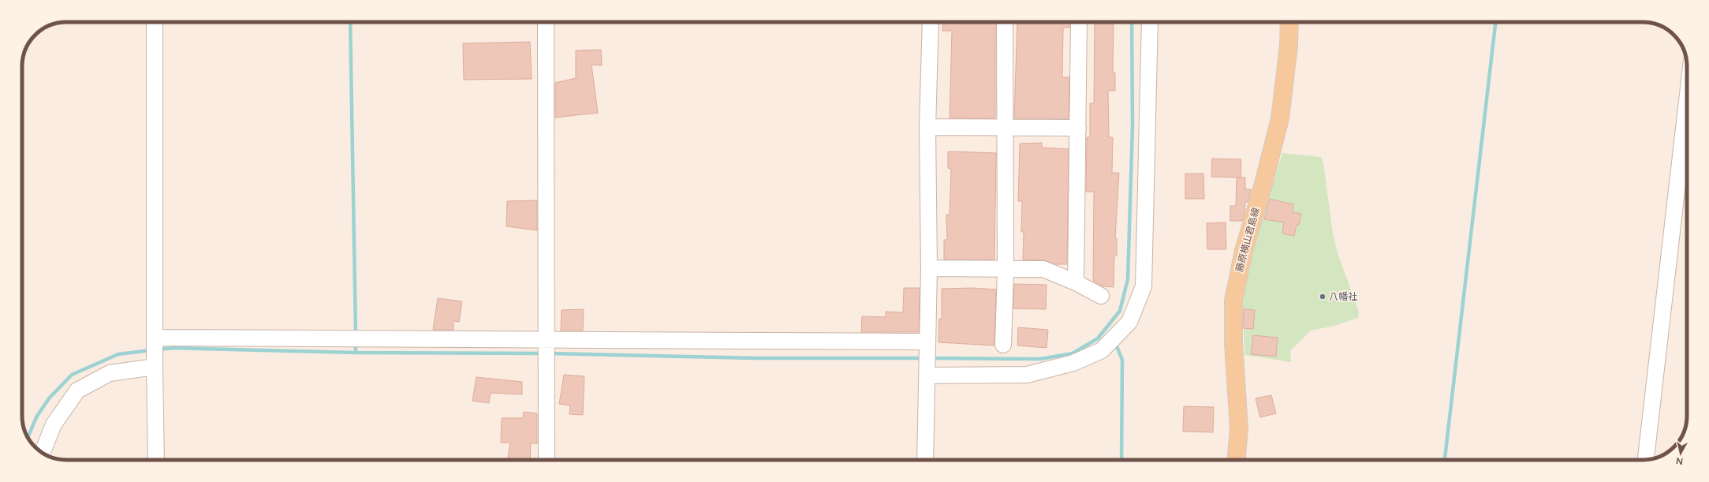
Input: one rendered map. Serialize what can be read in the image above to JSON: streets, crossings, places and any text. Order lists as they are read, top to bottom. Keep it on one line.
{"streets":{"main road":["藤原横山君島線"]},"places":["八幡社"],"north":"bottom"}
